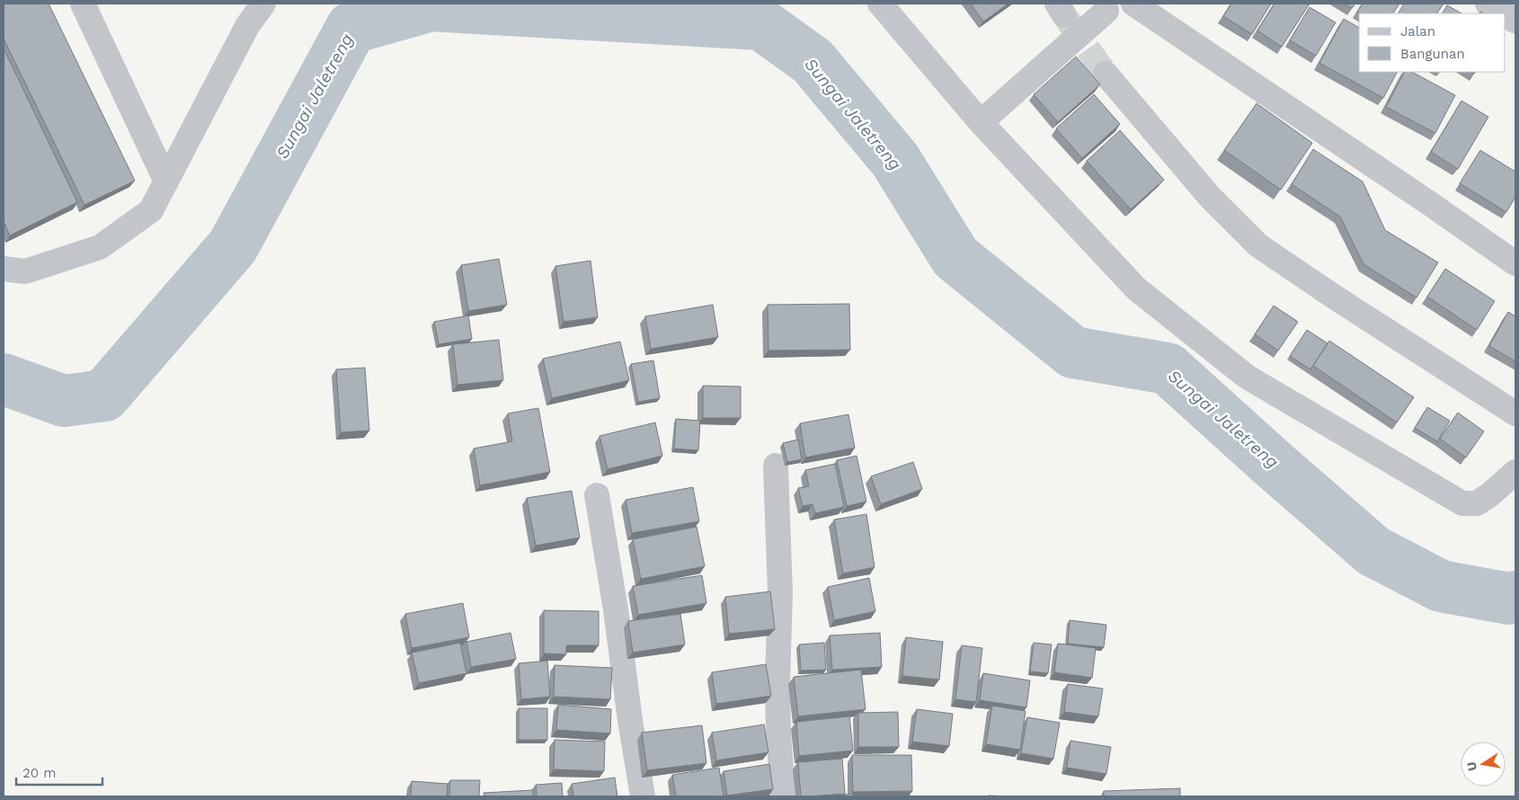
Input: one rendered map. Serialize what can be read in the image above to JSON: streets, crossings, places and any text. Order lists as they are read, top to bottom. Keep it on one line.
{"water":["Sungai Jaletreng"],"legend":["Jalan","Bangunan"],"scale_bar":"20 m","north":"left"}
